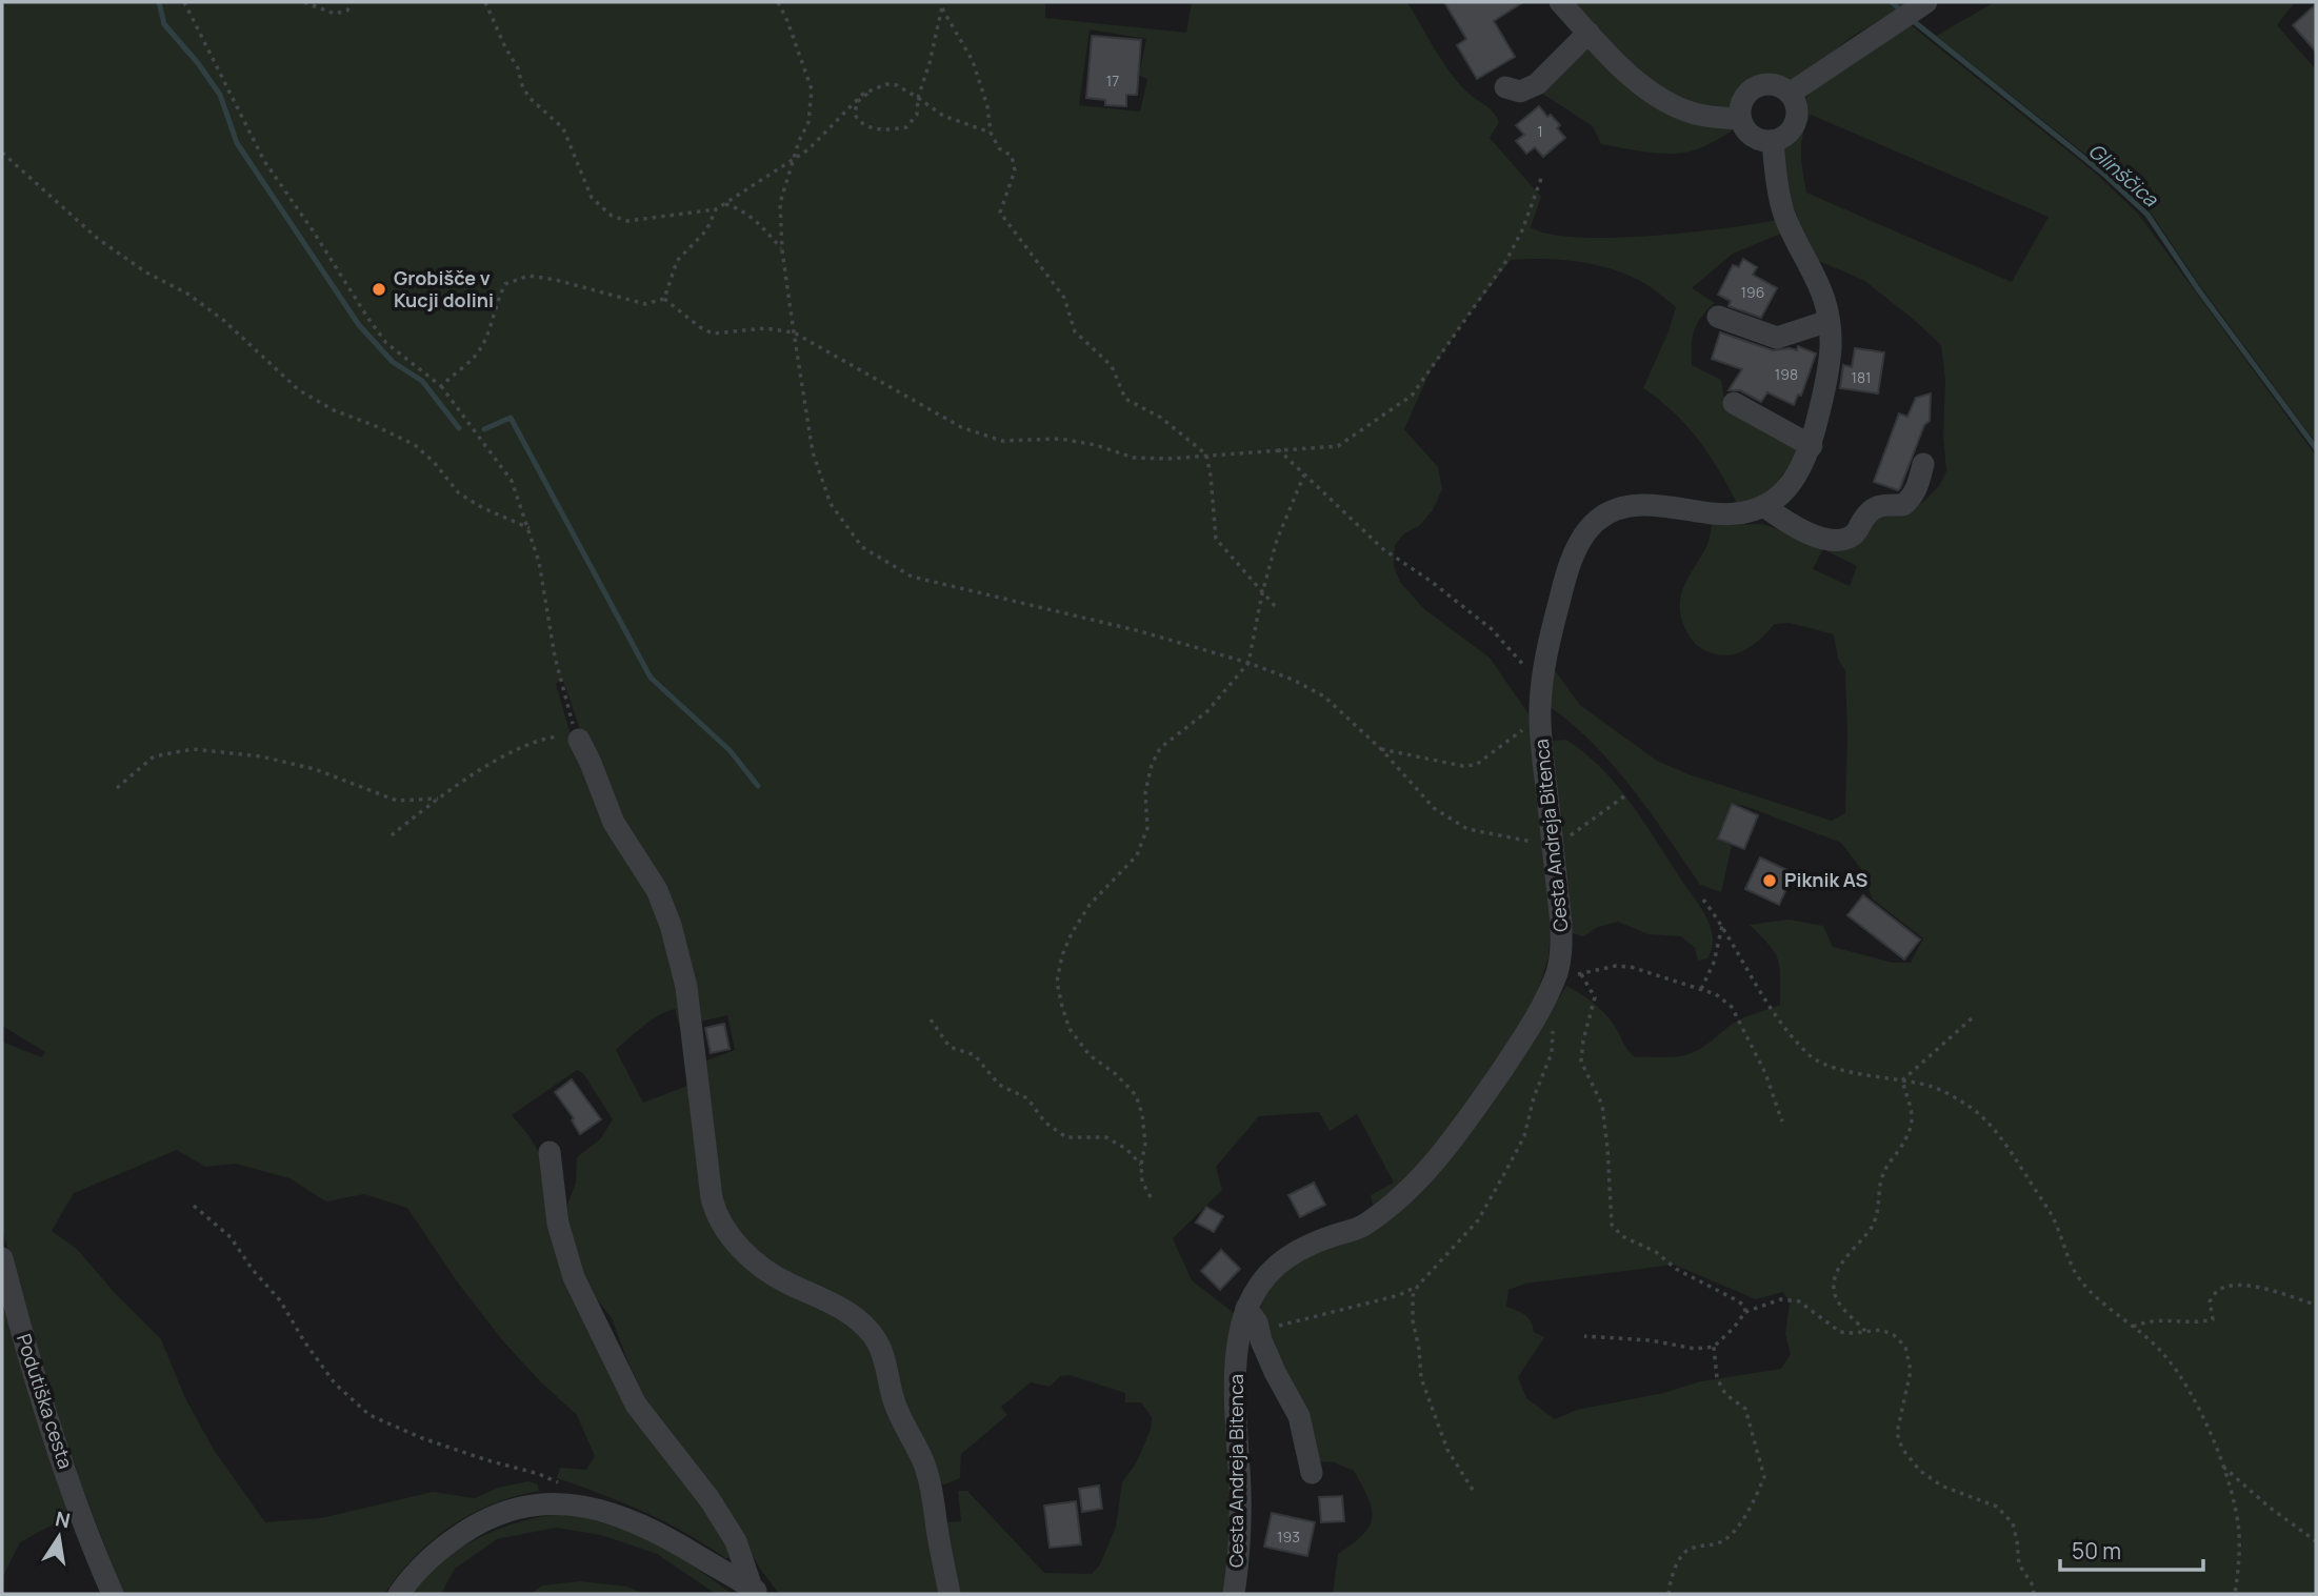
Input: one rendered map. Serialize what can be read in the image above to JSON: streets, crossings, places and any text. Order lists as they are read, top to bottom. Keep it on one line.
{"streets":{"street":["Cesta Andreja Bitenca","Podutiška cesta"]},"water":["Glinščica"],"places":["Grobišče v Kucji dolini","Piknik AS"],"house_numbers":["17","1","196","198","181","193"],"scale_bar":"50 m","north":"top"}
